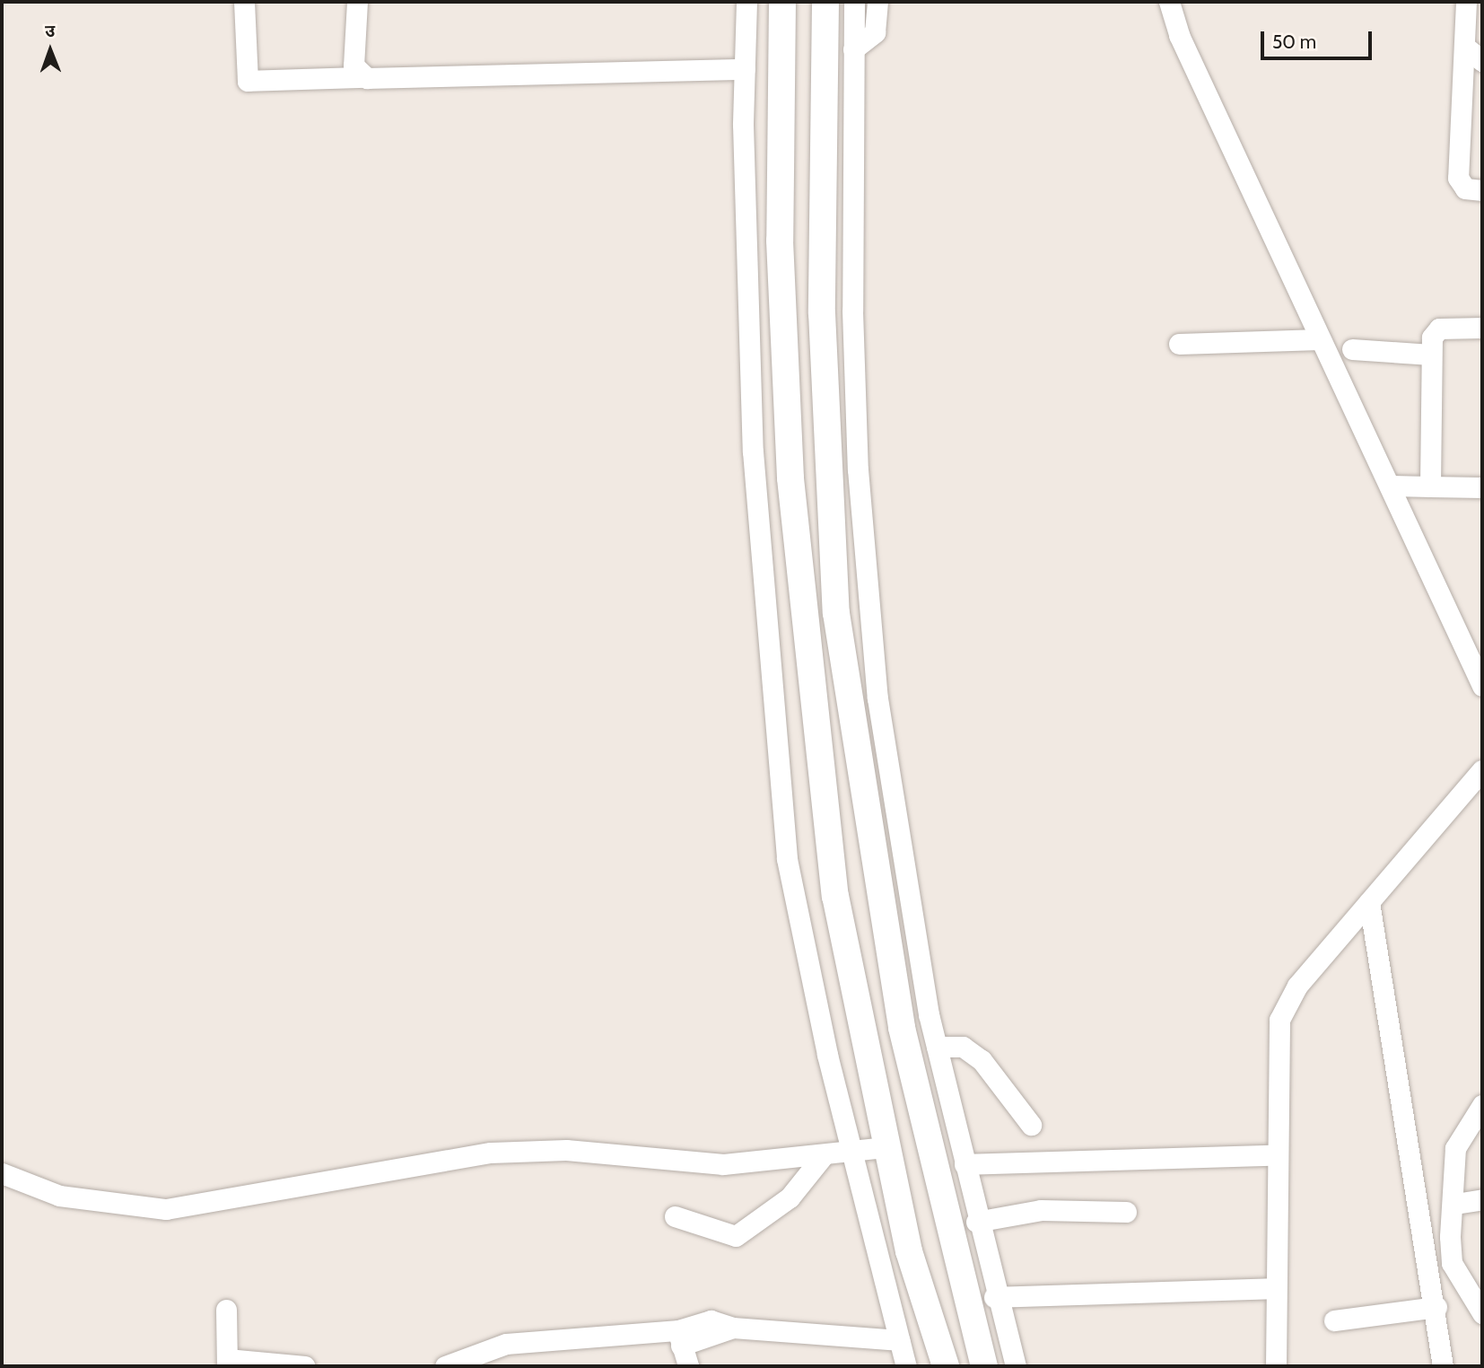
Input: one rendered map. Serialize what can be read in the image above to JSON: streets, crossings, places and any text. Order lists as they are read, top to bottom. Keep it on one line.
{"scale_bar":"50 m","north":"top"}
